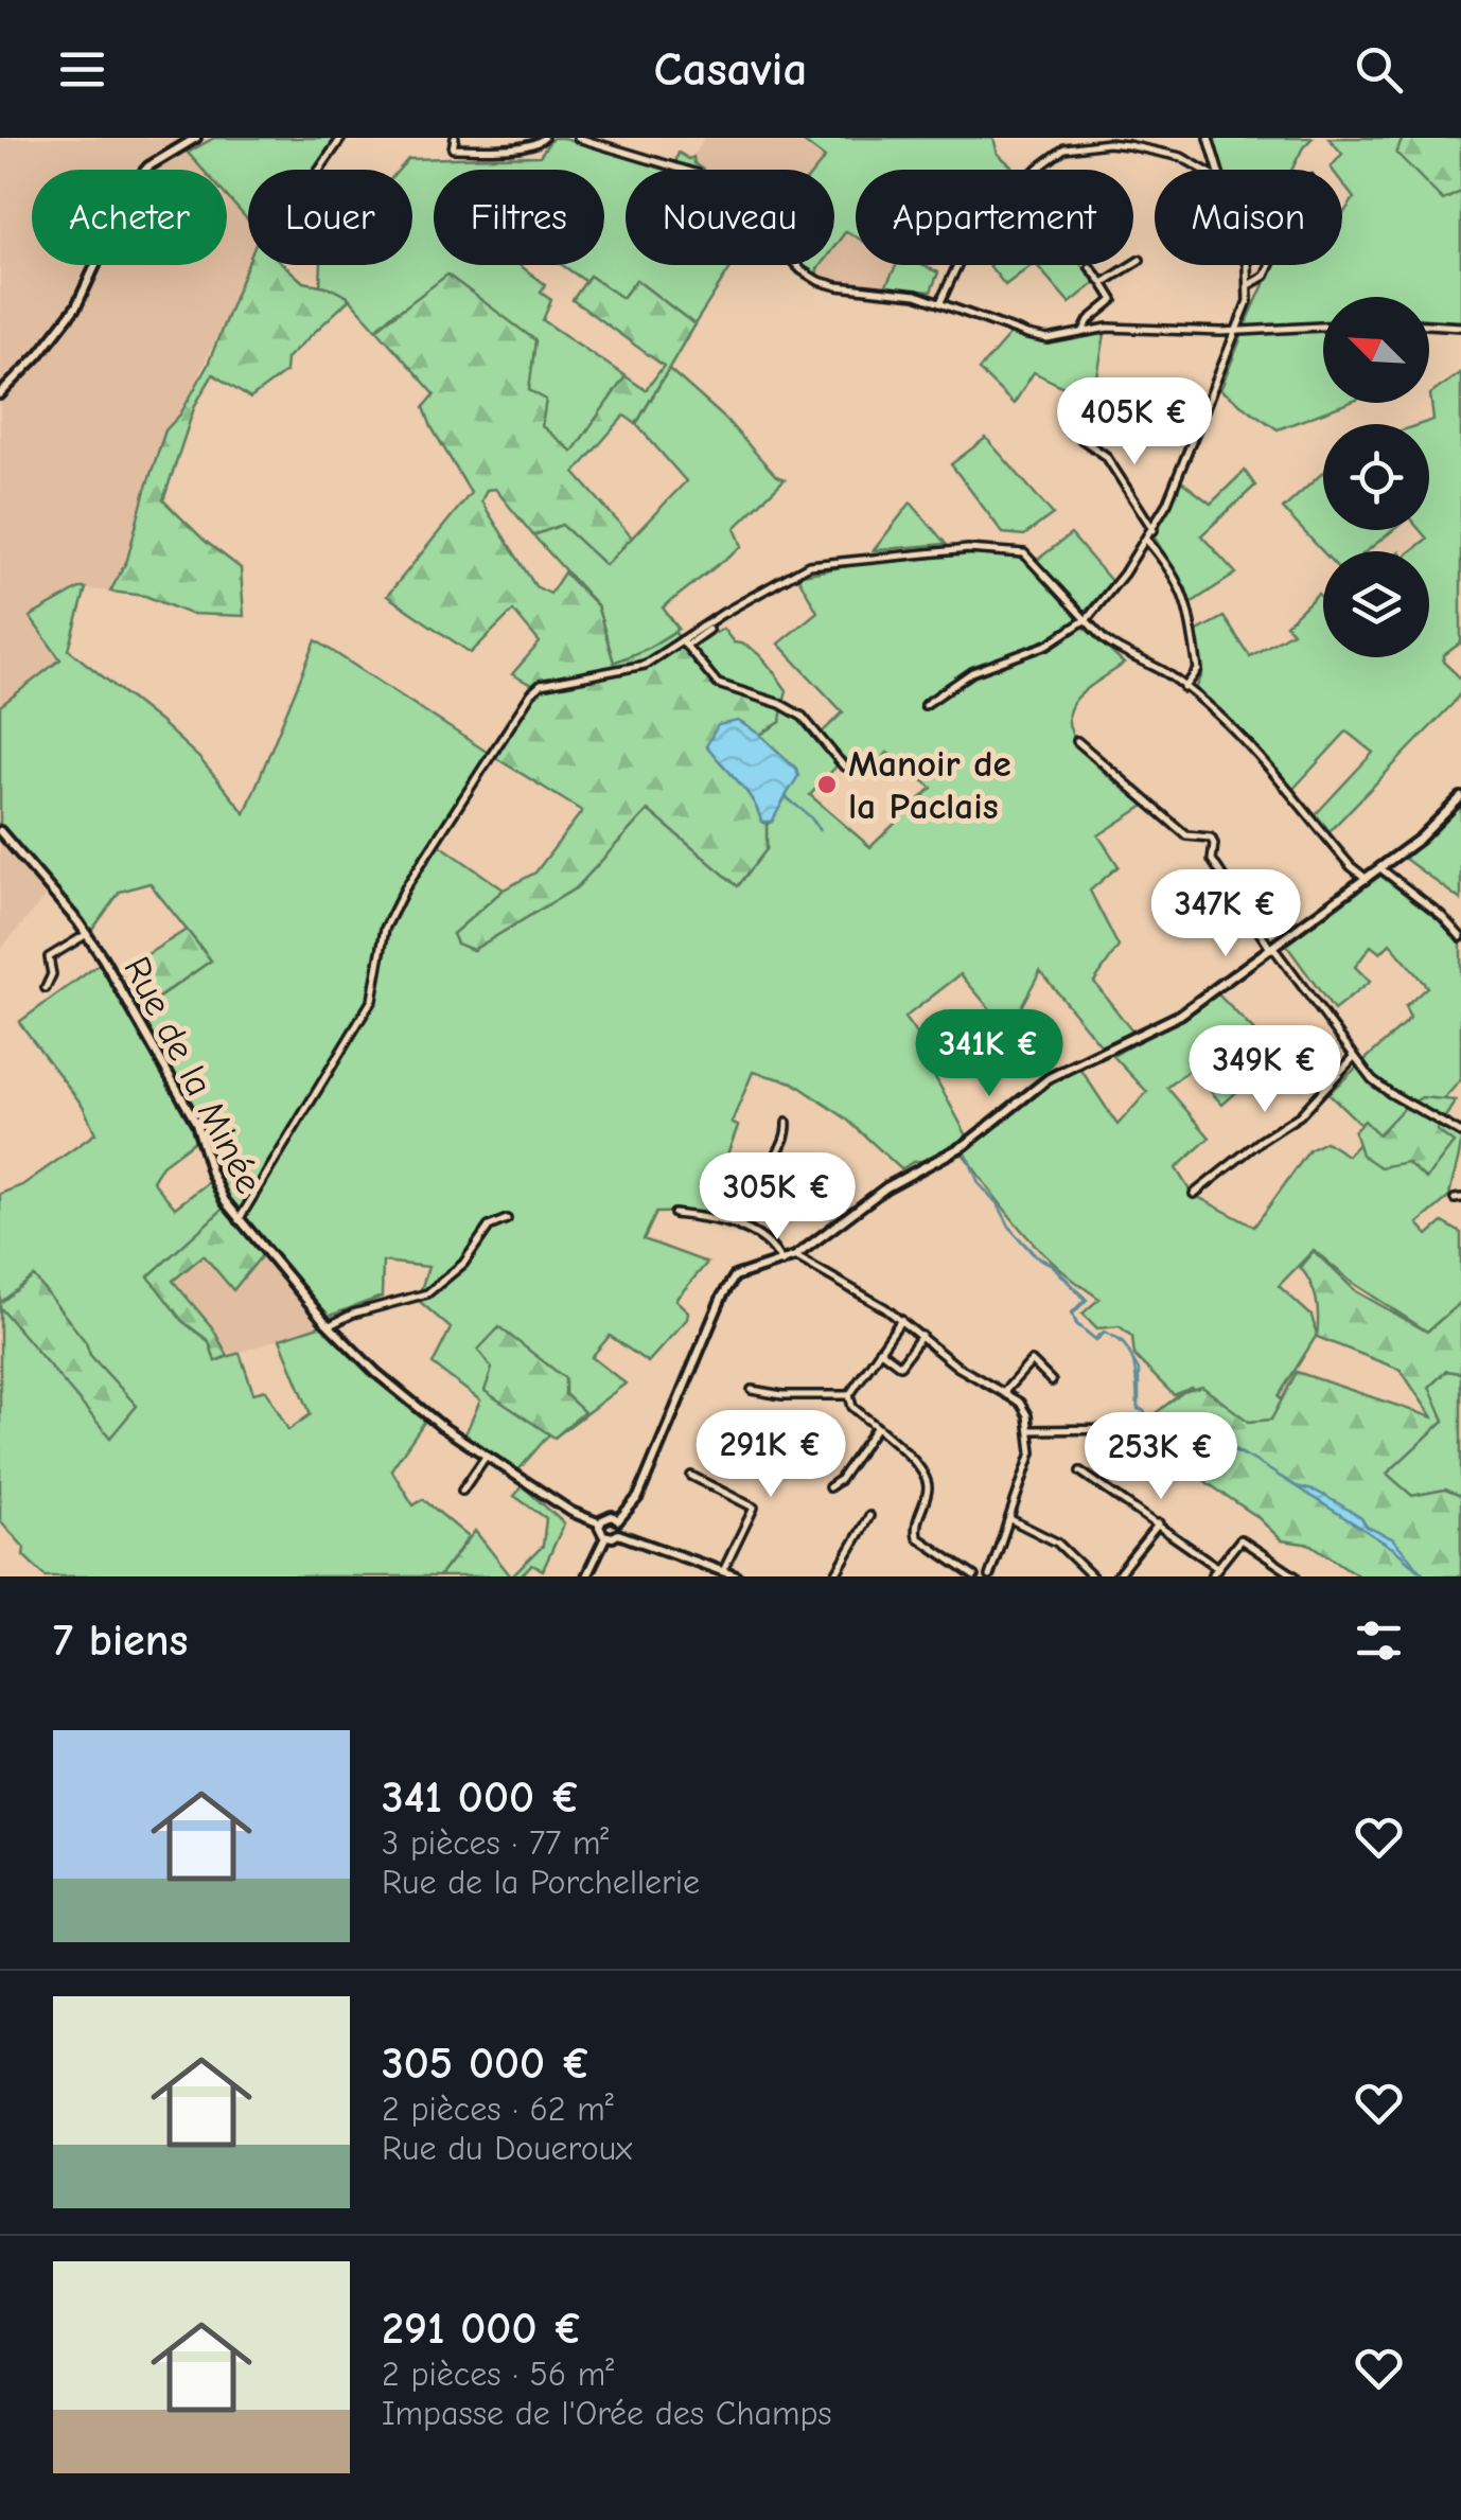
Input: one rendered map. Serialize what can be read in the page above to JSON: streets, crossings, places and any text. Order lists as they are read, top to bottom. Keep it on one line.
{"streets":{"street":["Rue de la Minée"]},"places":["Manoir de la Paclais"],"north":"top left","page":{"header":"Casavia","chip":["Acheter","Louer","Filtres","Nouveau","Appartement","Maison"],"price":["405K €","347K €","341K €","349K €","305K €","291K €","253K €"],"heading":"7 biens","list":[{"name":"341 000 €","note":"3 pièces · 77 m² · Rue de la Porchellerie"},{"name":"305 000 €","note":"2 pièces · 62 m² · Rue du Doueroux"},{"name":"291 000 €","note":"2 pièces · 56 m² · Impasse de l'Orée des Champs"}]}}
